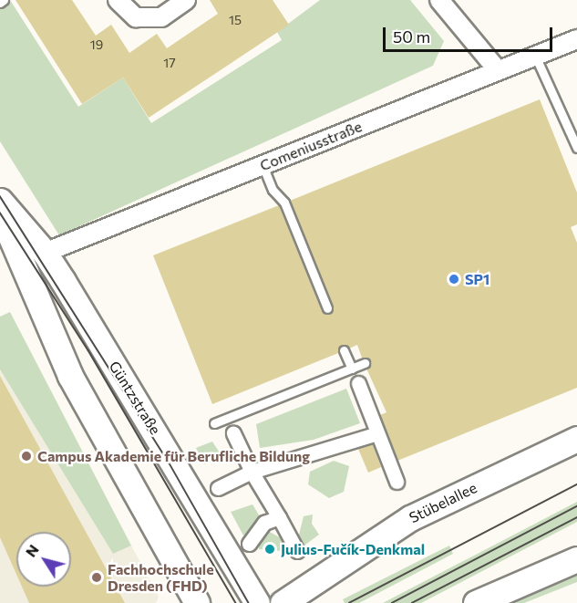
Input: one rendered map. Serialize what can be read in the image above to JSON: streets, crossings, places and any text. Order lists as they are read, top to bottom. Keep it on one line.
{"streets":{"main road":["Güntzstraße","Stübelallee"],"street":["Comeniusstraße"]},"crossings":[["Comeniusstraße","Güntzstraße"]],"places":["SP1","Campus Akademie für Berufliche Bildung","Julius-Fučík-Denkmal","Fachhochschule Dresden (FHD)"],"house_numbers":["15","19","17"],"scale_bar":"50 m","north":"top left"}
